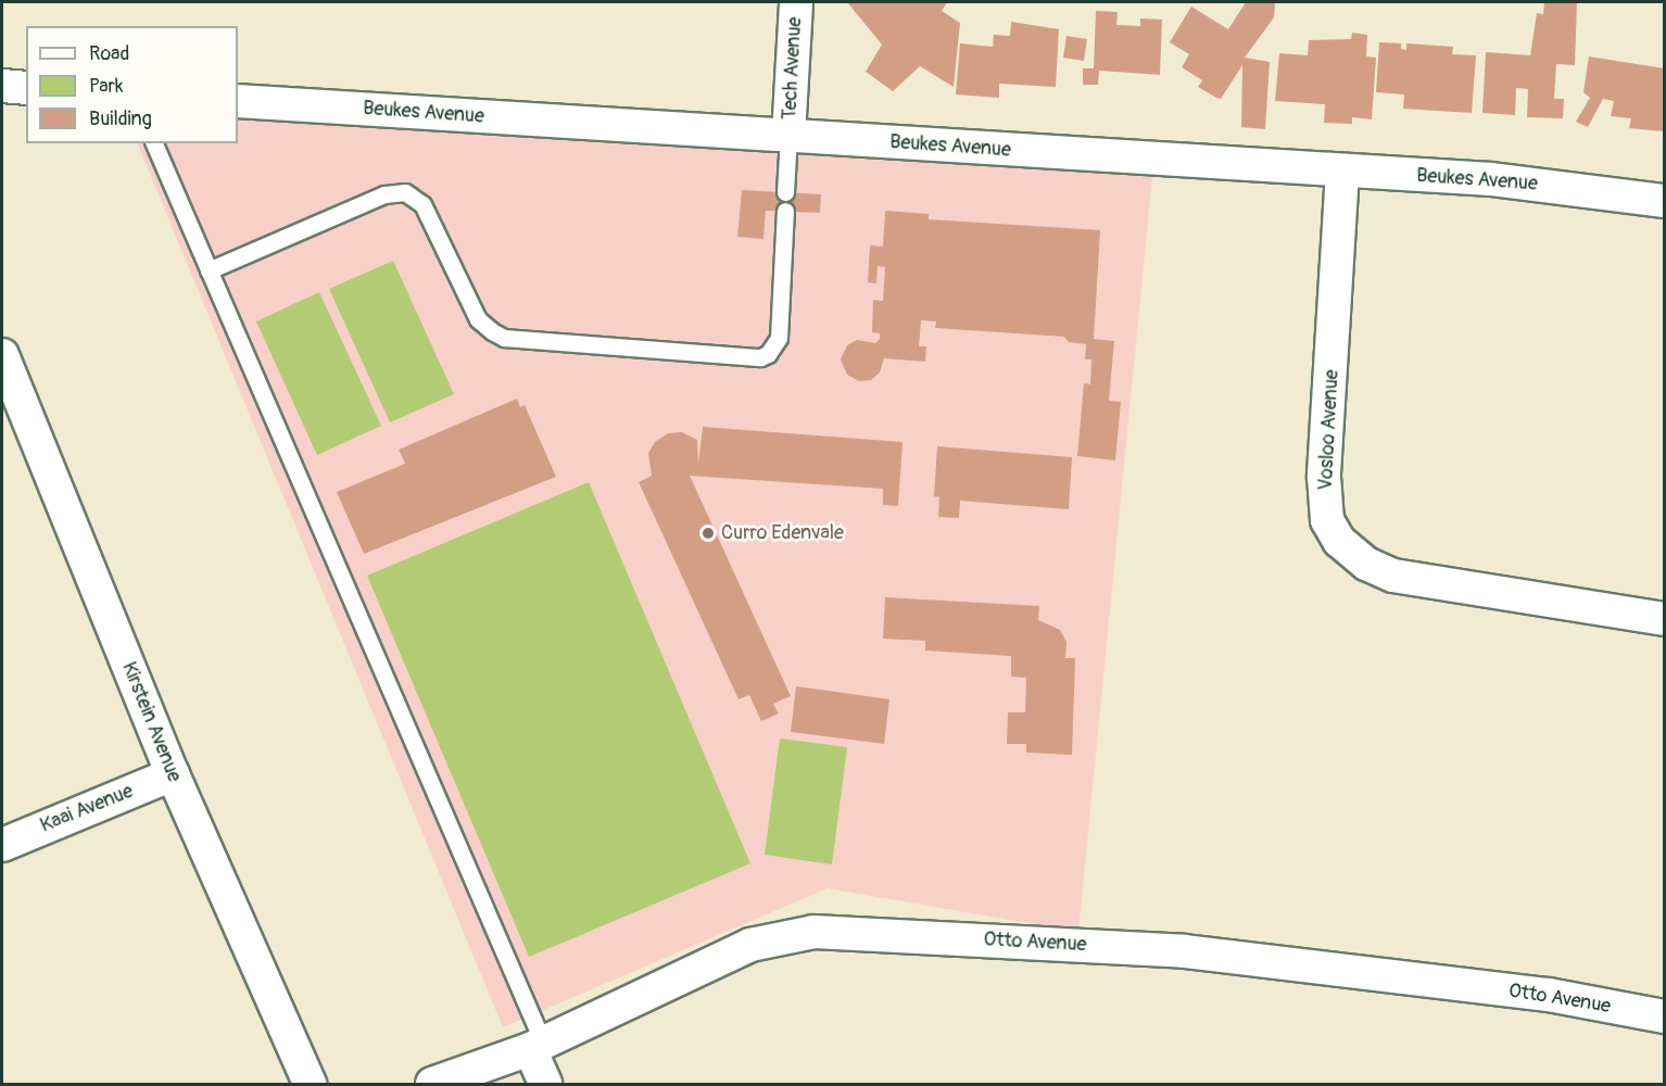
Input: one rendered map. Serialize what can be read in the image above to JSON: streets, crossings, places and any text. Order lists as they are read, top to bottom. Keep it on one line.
{"streets":{"street":["Tech Avenue","Beukes Avenue","Vosloo Avenue","Kirstein Avenue","Kaai Avenue","Otto Avenue"]},"crossings":[["Tech Avenue","Beukes Avenue"],["Beukes Avenue","Vosloo Avenue"],["Kirstein Avenue","Kaai Avenue"]],"places":["Curro Edenvale"],"legend":["Road","Park","Building"]}
